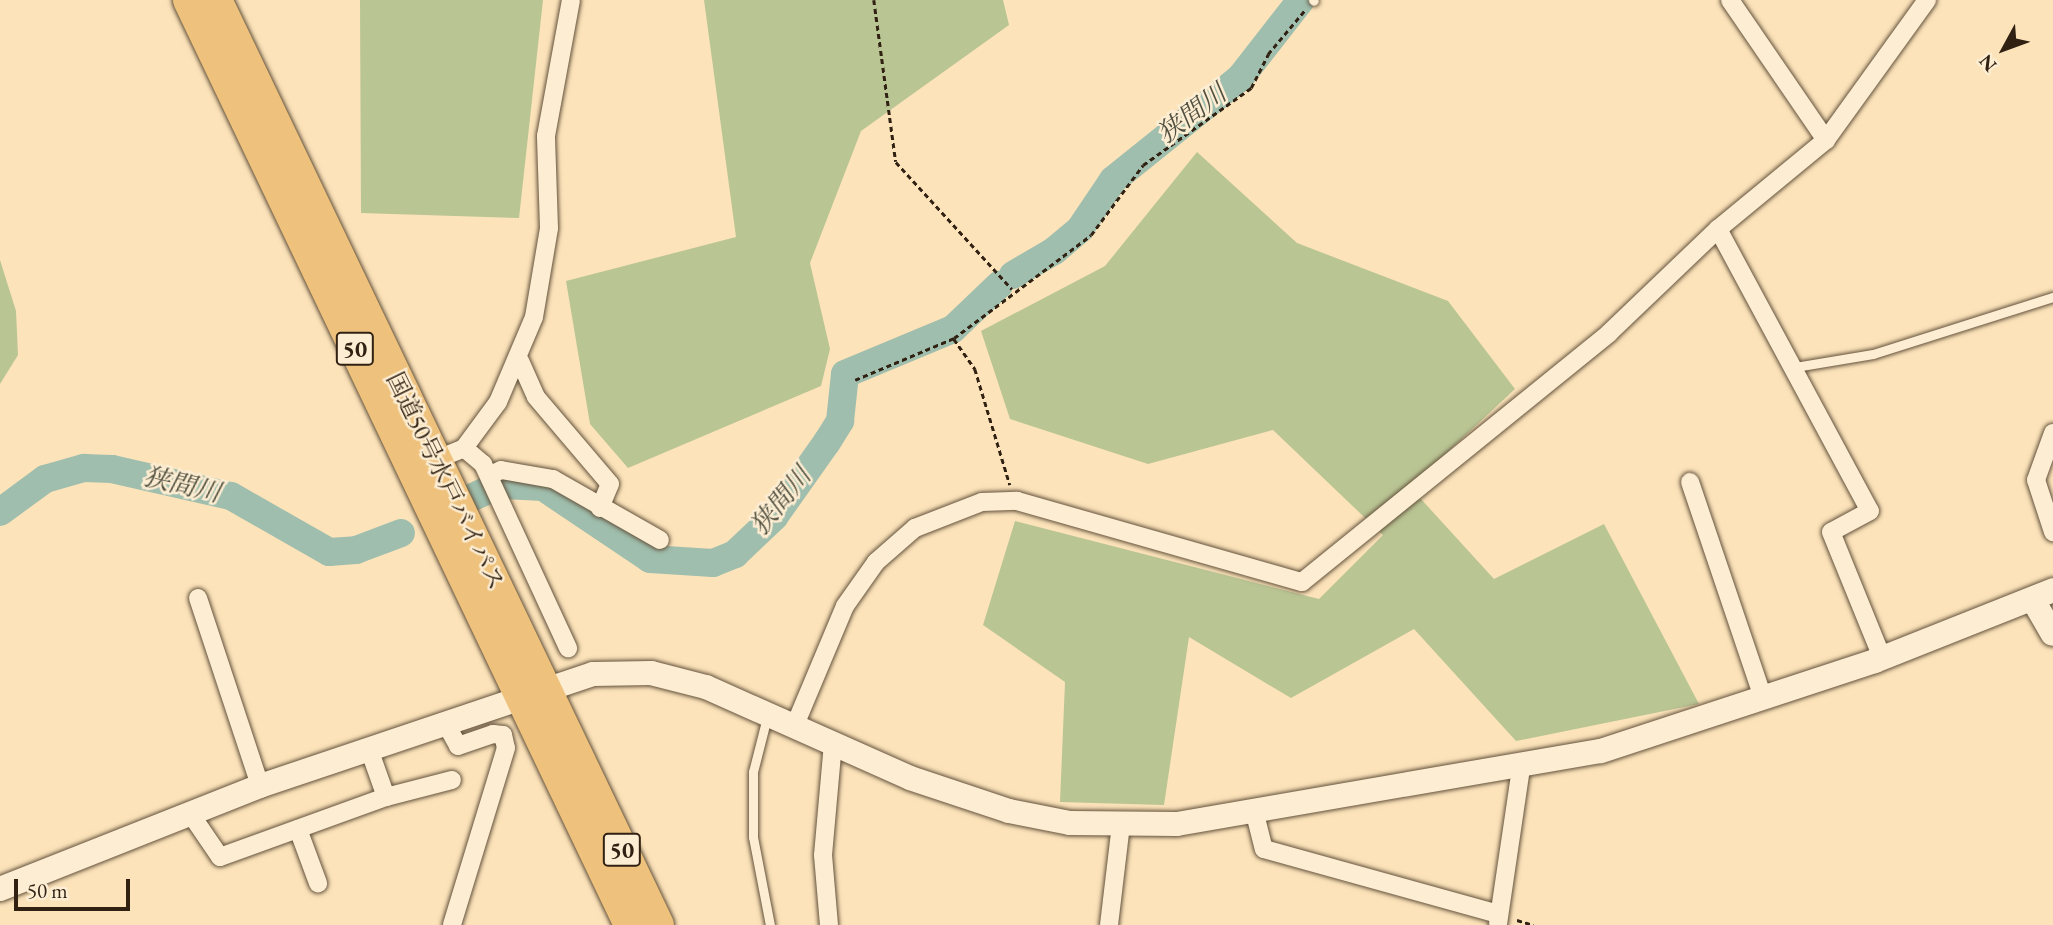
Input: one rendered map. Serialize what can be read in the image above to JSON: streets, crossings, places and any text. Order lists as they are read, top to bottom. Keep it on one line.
{"streets":{"highway":["50","国道50号水戸バイパス"]},"water":["狭間川"],"scale_bar":"50 m","north":"bottom left"}
